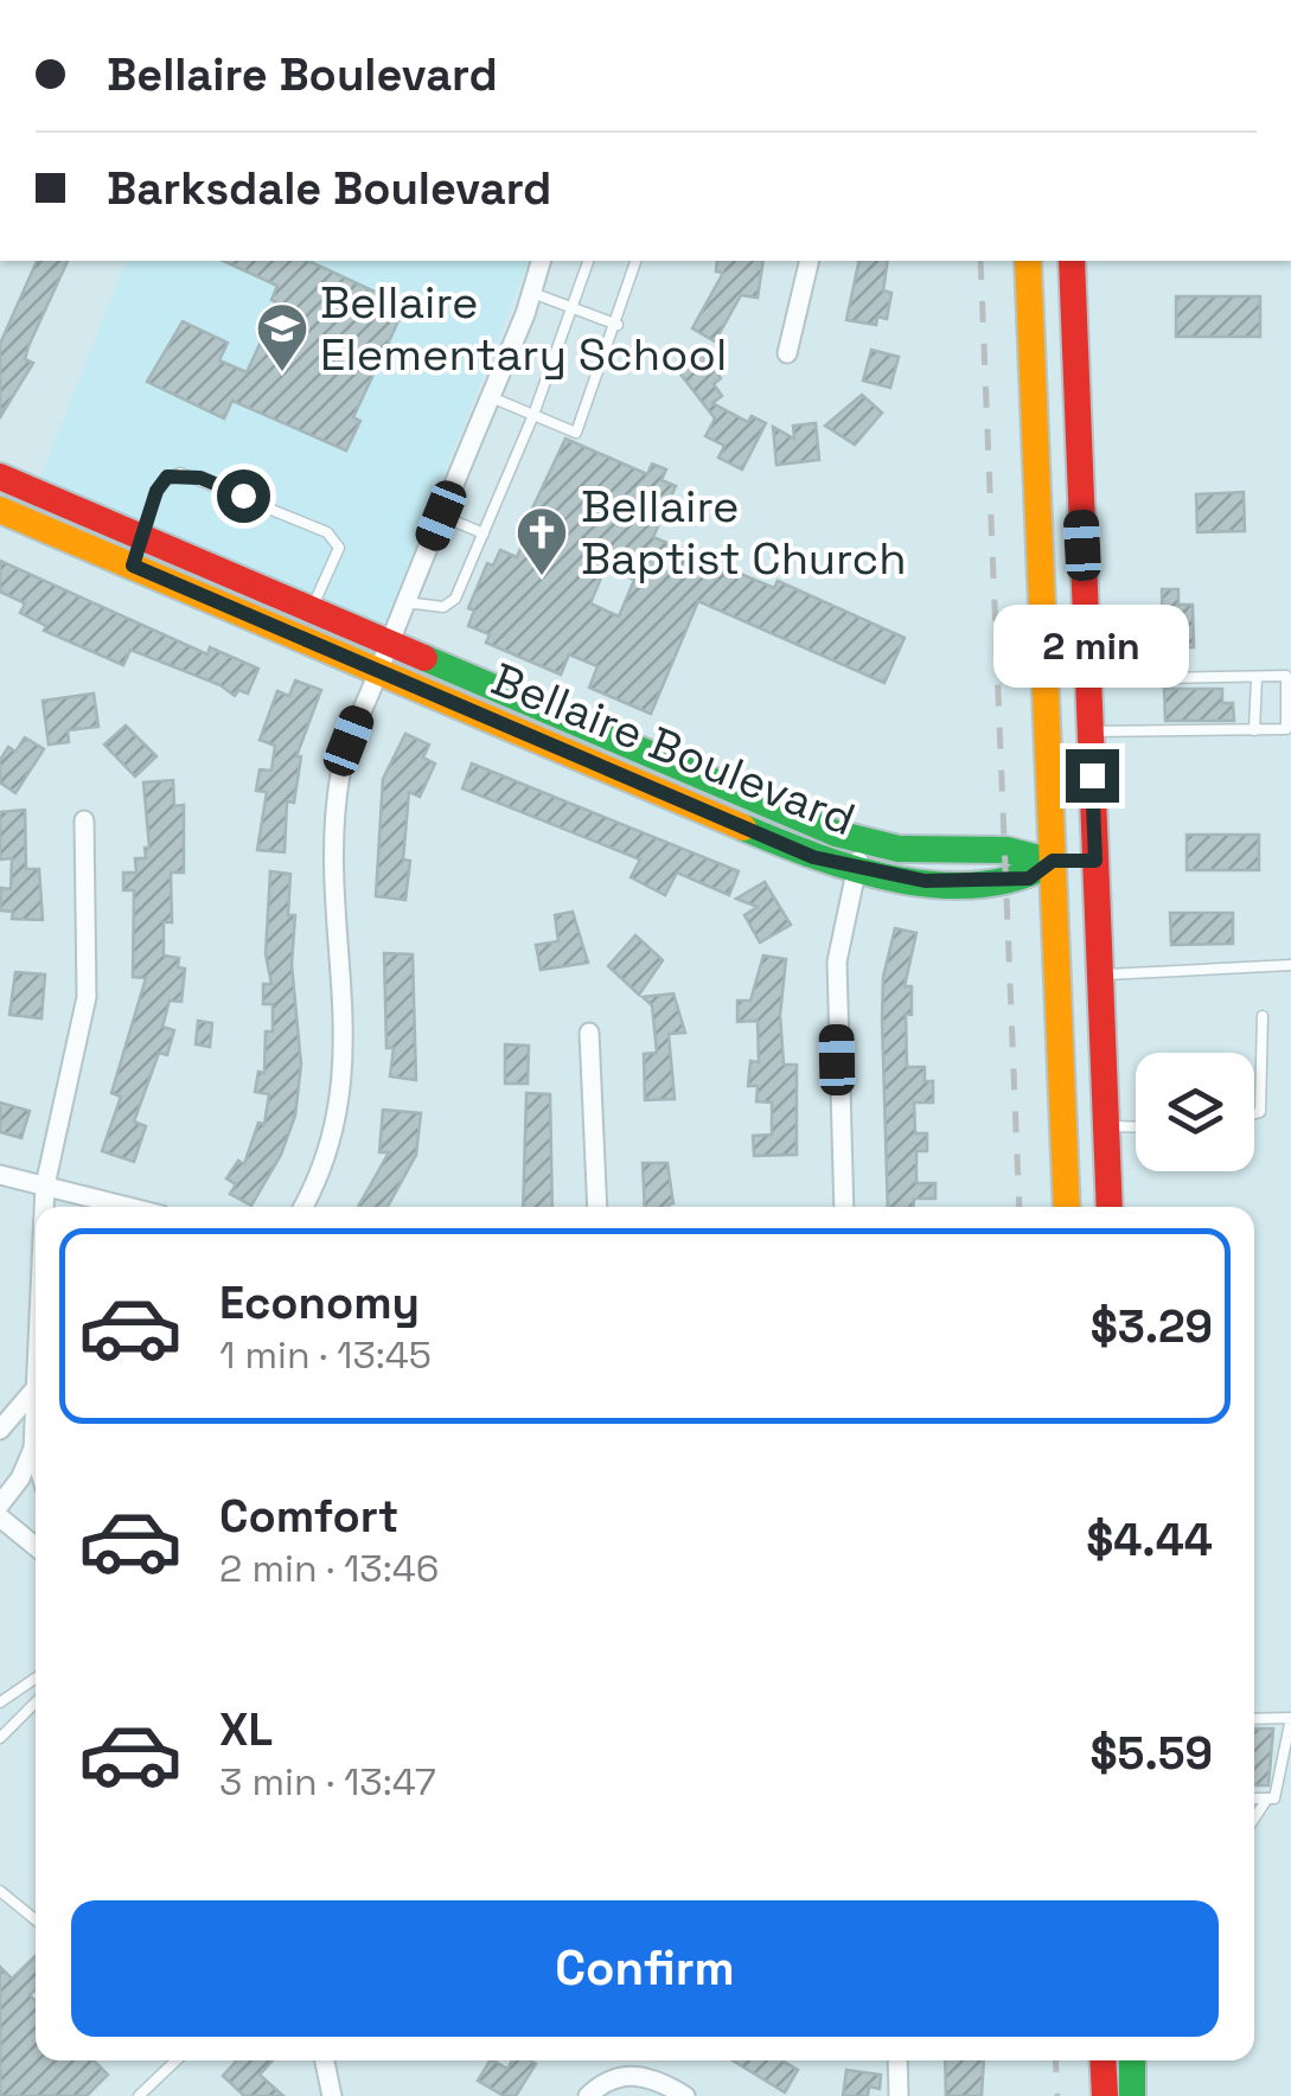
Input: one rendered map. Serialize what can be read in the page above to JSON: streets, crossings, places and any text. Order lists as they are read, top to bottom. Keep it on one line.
{"streets":{"street":["Bellaire Boulevard"]},"places":{"school or university":["Bellaire Elementary School"],"church":["Bellaire Baptist Church"]},"page":{"banner":["Bellaire Boulevard","Barksdale Boulevard"],"bubble":"2 min","list":[{"name":"Economy","note":"1 min · 13:45","value":"$3.29"},{"name":"Comfort","note":"2 min · 13:46","value":"$4.44"},{"name":"XL","note":"3 min · 13:47","value":"$5.59"}],"buttons":"Confirm"}}
